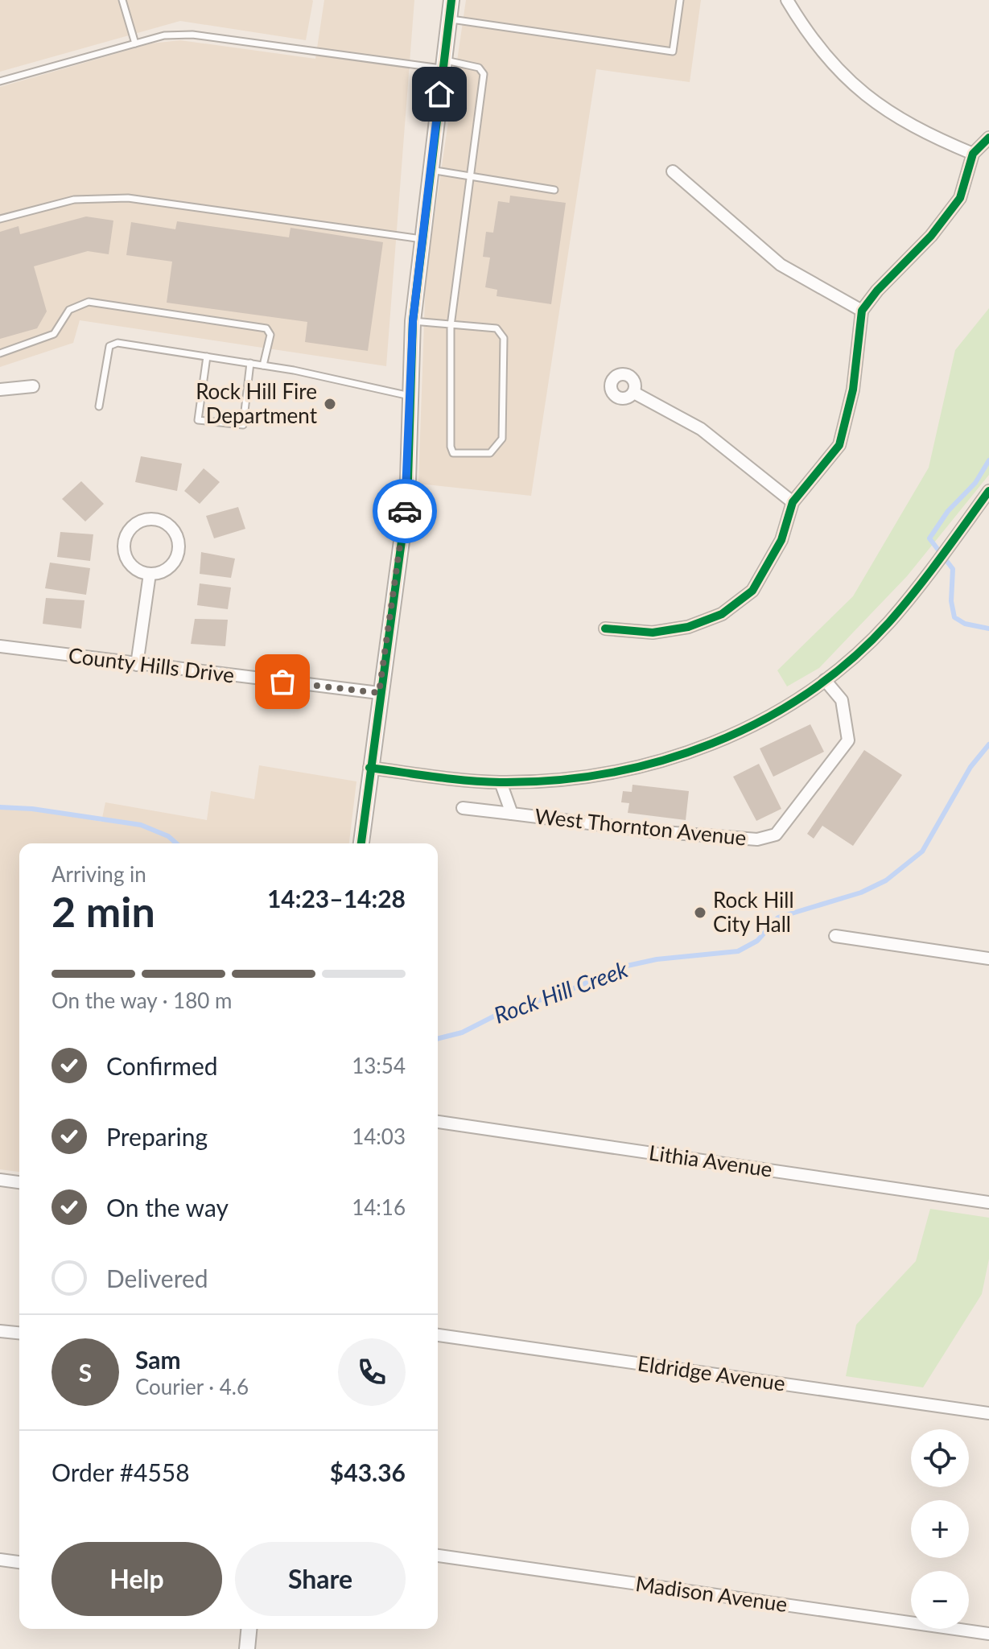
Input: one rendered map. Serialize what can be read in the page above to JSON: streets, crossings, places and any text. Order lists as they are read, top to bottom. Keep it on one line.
{"streets":{"street":["County Hills Drive","West Thornton Avenue","Lithia Avenue","Eldridge Avenue","Madison Avenue"]},"water":["Rock Hill Creek"],"places":["Rock Hill Fire Department","Rock Hill City Hall"],"page":{"heading":["2 min","Arriving in","14:23–14:28"],"panel":["Sam","Courier · 4.6","Order #4558","$43.36"],"bar":"On the way · 180 m","list":[["Confirmed","13:54"],["Preparing","14:03"],["On the way","14:16"],"Delivered"],"round":"S","map_buttons":["+","−"],"buttons":["Help","Share"]}}
